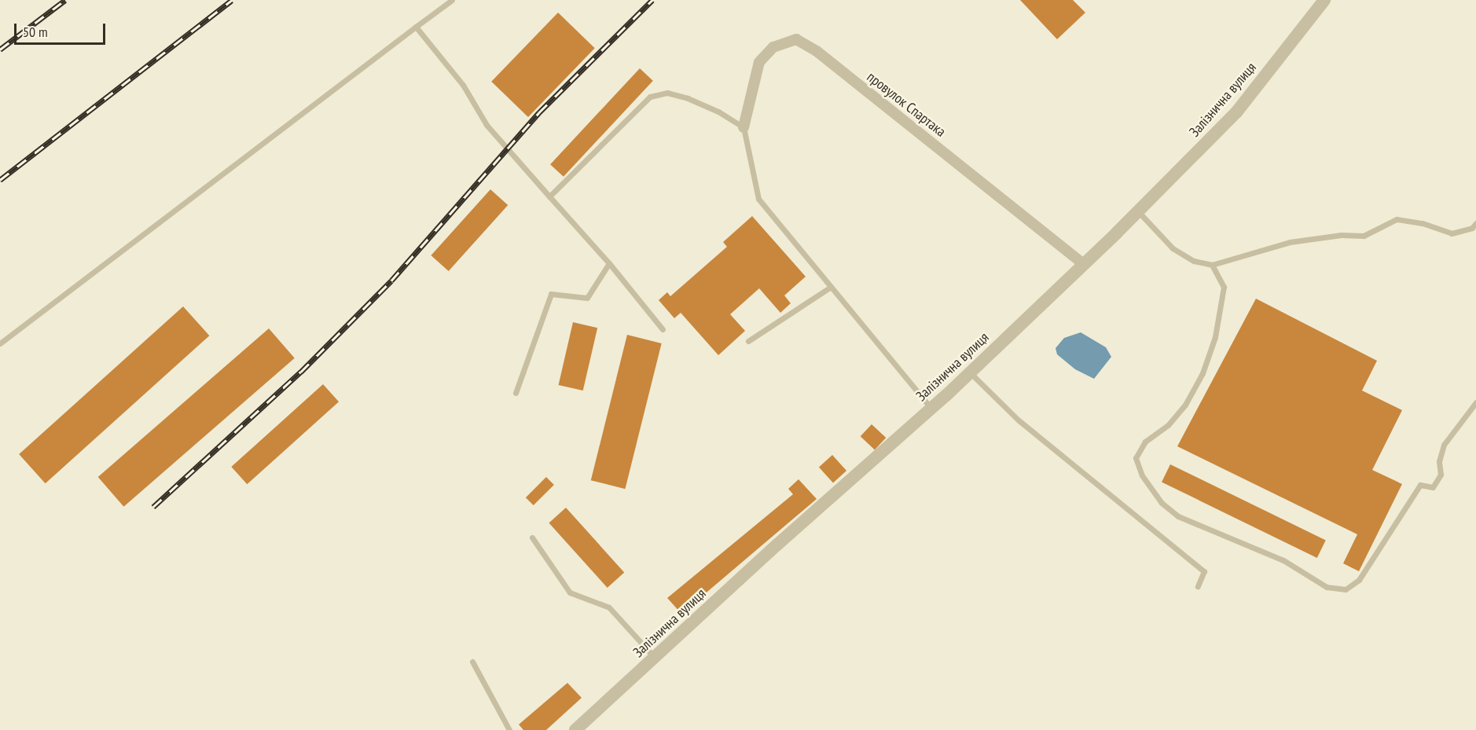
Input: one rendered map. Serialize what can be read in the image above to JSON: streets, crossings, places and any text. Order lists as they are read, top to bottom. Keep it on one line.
{"streets":{"street":["Залізнична вулиця","провулок Спартака"]},"crossings":[["Залізнична вулиця","провулок Спартака"]],"scale_bar":"50 m"}
